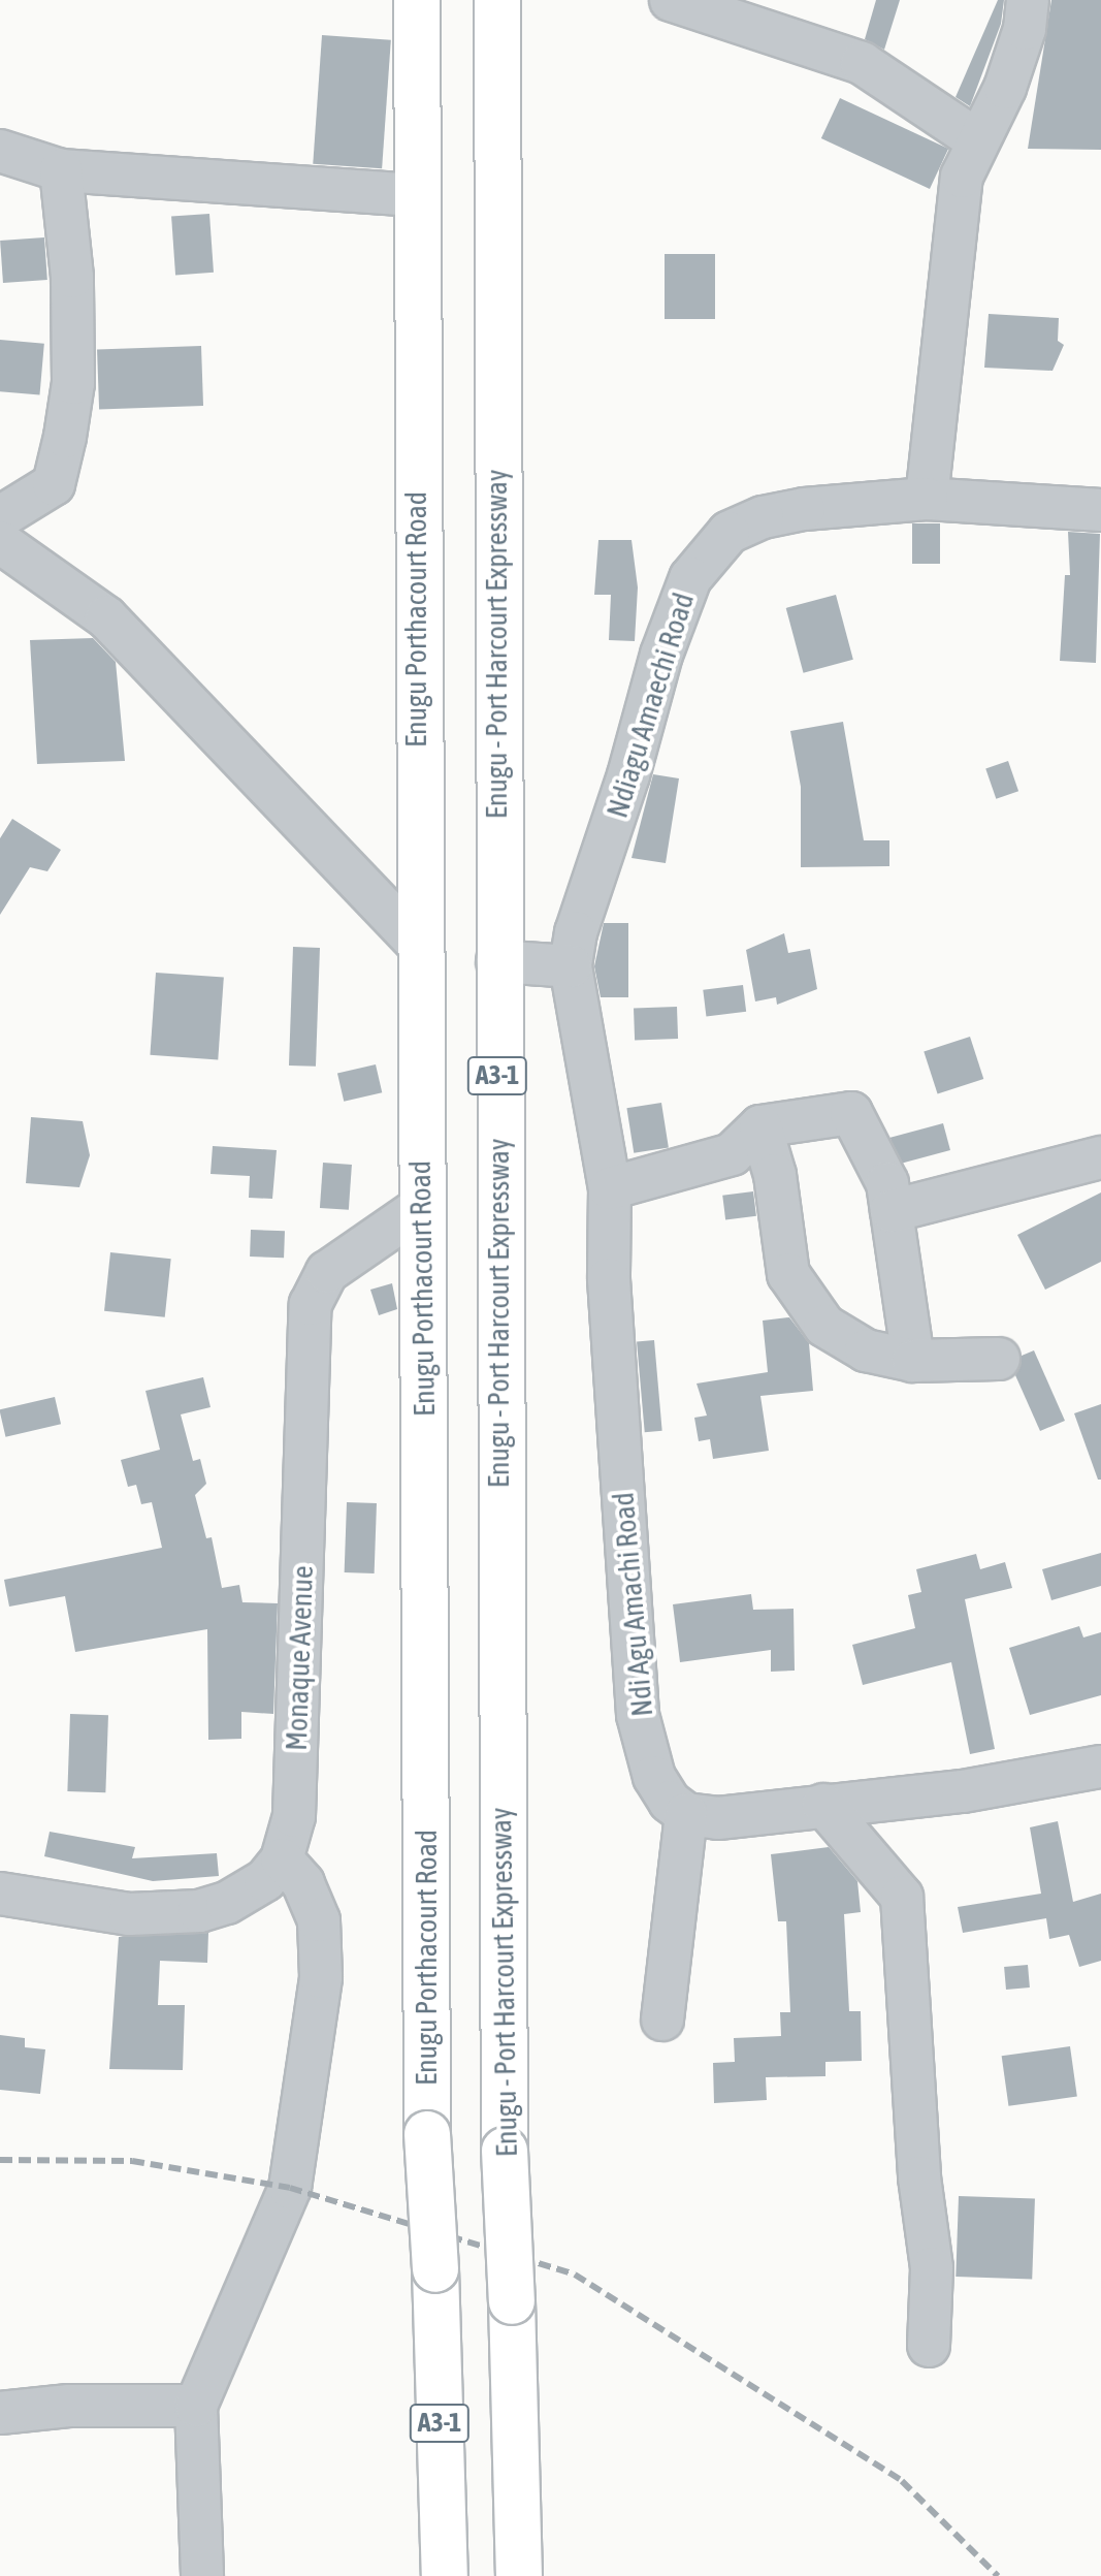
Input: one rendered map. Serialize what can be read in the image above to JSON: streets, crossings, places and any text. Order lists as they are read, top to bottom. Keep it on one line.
{"streets":{"highway":["Enugu Porthacourt Road","Enugu - Port Harcourt Expressway","A3-1"],"street":["Ndiagu Amaechi Road","Ndi Agu Amachi Road","Monaque Avenue"]},"crossings":[["Enugu Porthacourt Road","Monaque Avenue"],["Ndiagu Amaechi Road","Ndi Agu Amachi Road"]]}
